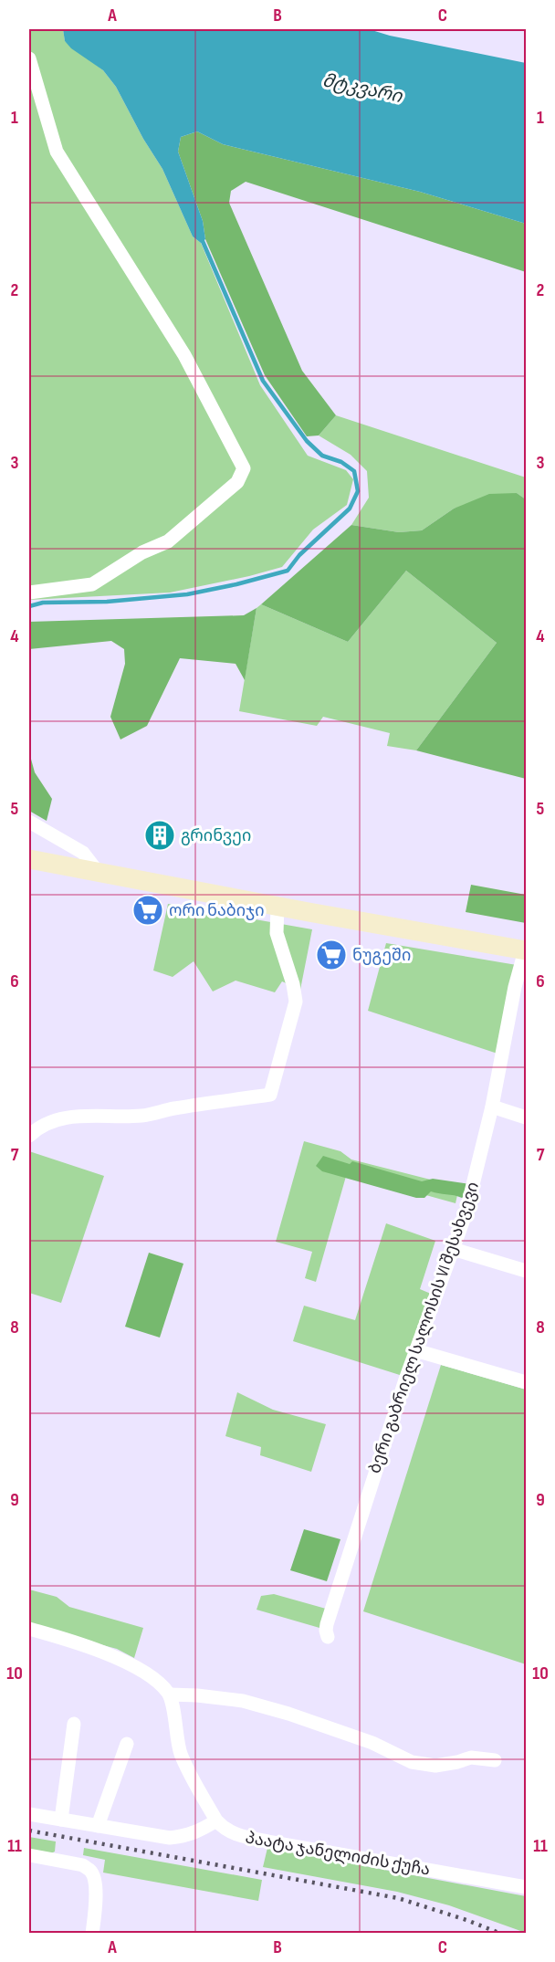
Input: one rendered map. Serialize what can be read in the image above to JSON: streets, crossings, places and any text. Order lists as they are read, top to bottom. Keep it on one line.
{"streets":{"street":["ბერი გაბრიელ სალოსის VI შესახვევი","პაატა ჯანელიძის ქუჩა"]},"water":["მტკვარი"],"places":{"building":["გრინვეი"],"supermarket":["ორი ნაბიჯი","ნუგეში"]},"grid":{"columns":["A","B","C"],"rows":["1","2","3","4","5","6","7","8","9","10","11"]}}
